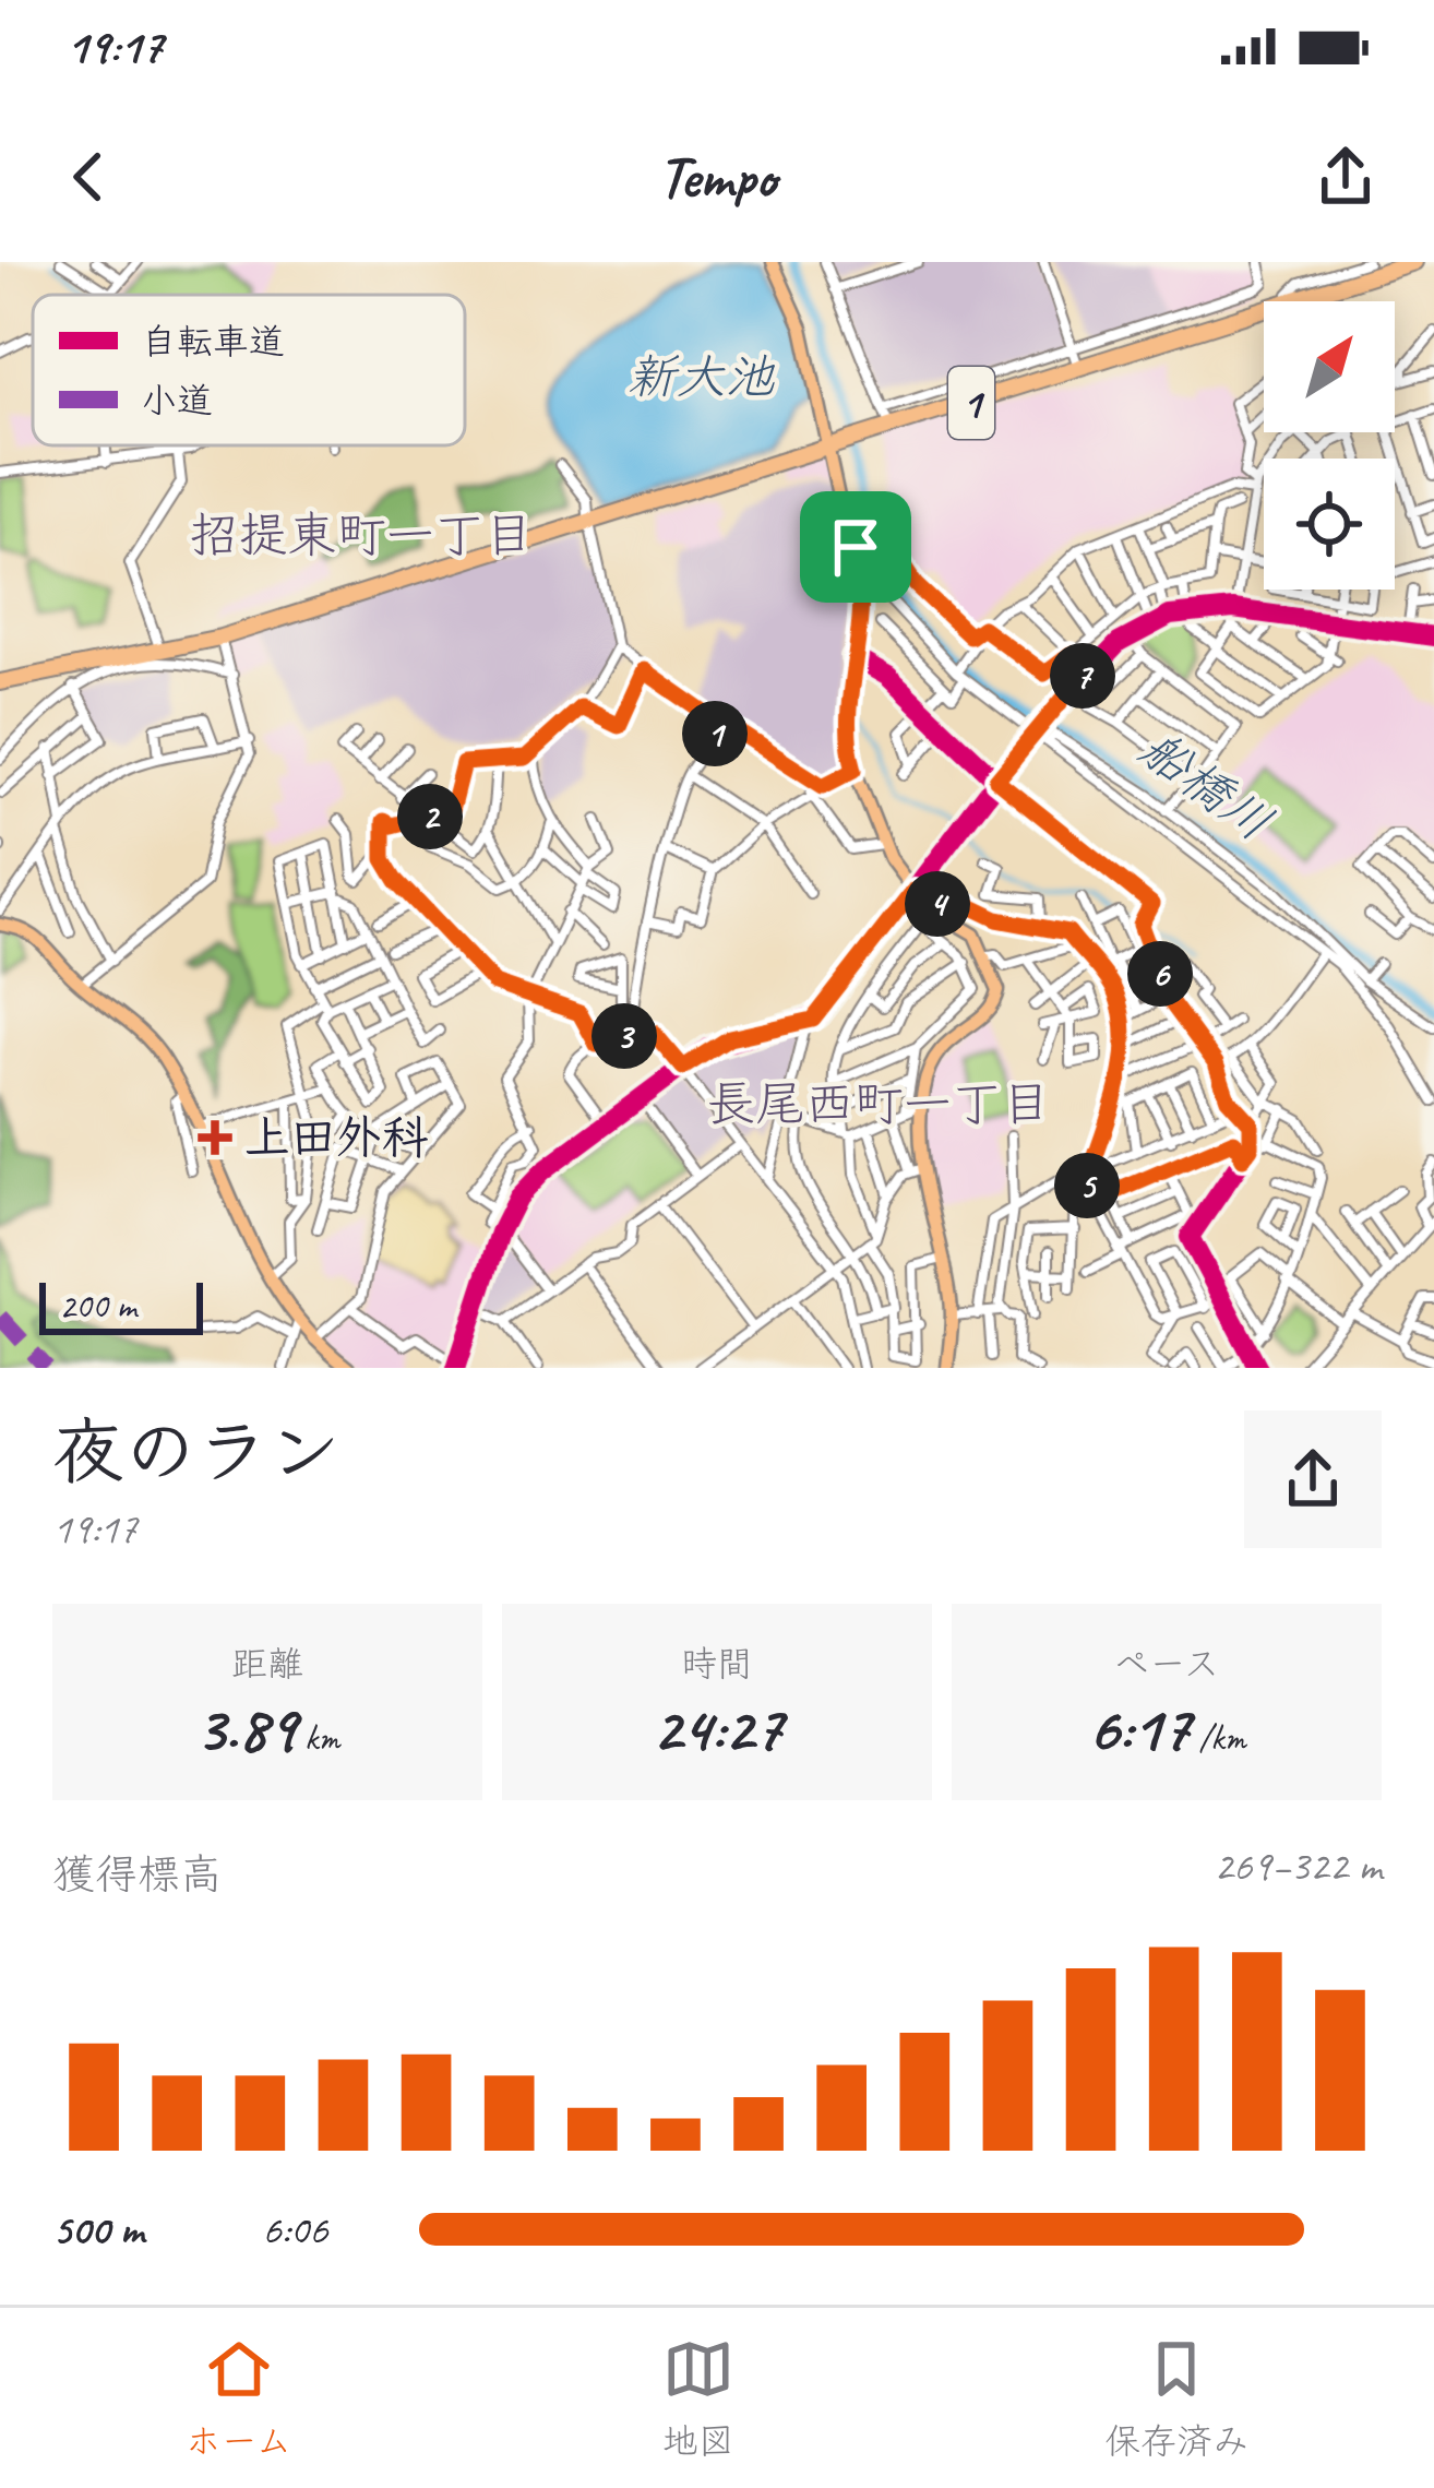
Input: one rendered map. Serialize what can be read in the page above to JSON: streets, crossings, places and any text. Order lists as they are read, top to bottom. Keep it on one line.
{"streets":{"highway":["1"]},"districts":["招提東町一丁目","長尾西町一丁目"],"water":["新大池","船橋川"],"places":{"health":["上田外科"]},"legend":["自転車道","小道"],"scale_bar":"200 m","north":"top right","page":{"status":"19:17","header":"Tempo","pins":["7","1","2","4","6","3","5"],"scale":"200 m","heading":["夜のラン","19:17"],"stats":[["距離","3.89 km"],["時間","24:27"],["ペース","6:17 /km"]],"chart":["獲得標高","269–322 m"],"list":[{"name":"500 m","note":"6:06"}],"tabs":["ホーム","地図","保存済み"]}}
